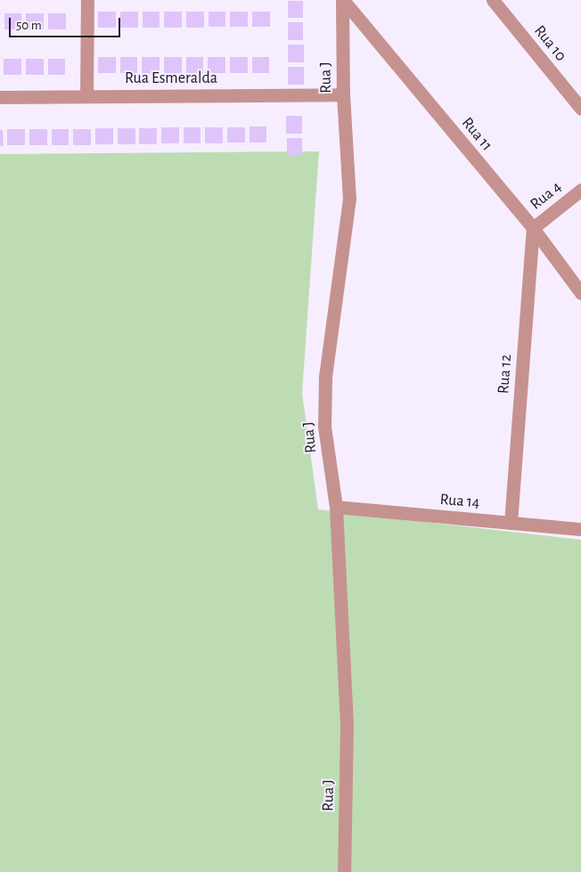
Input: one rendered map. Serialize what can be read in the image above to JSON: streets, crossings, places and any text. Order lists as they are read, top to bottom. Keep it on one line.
{"streets":{"street":["Rua 10","Rua J","Rua Esmeralda","Rua 11","Rua 4","Rua 12","Rua 14"]},"crossings":[["Rua J","Rua Esmeralda"],["Rua J","Rua 11"],["Rua J","Rua 14"],["Rua 11","Rua 4"],["Rua 11","Rua 12"],["Rua 4","Rua 12"],["Rua 12","Rua 14"]],"scale_bar":"50 m"}
